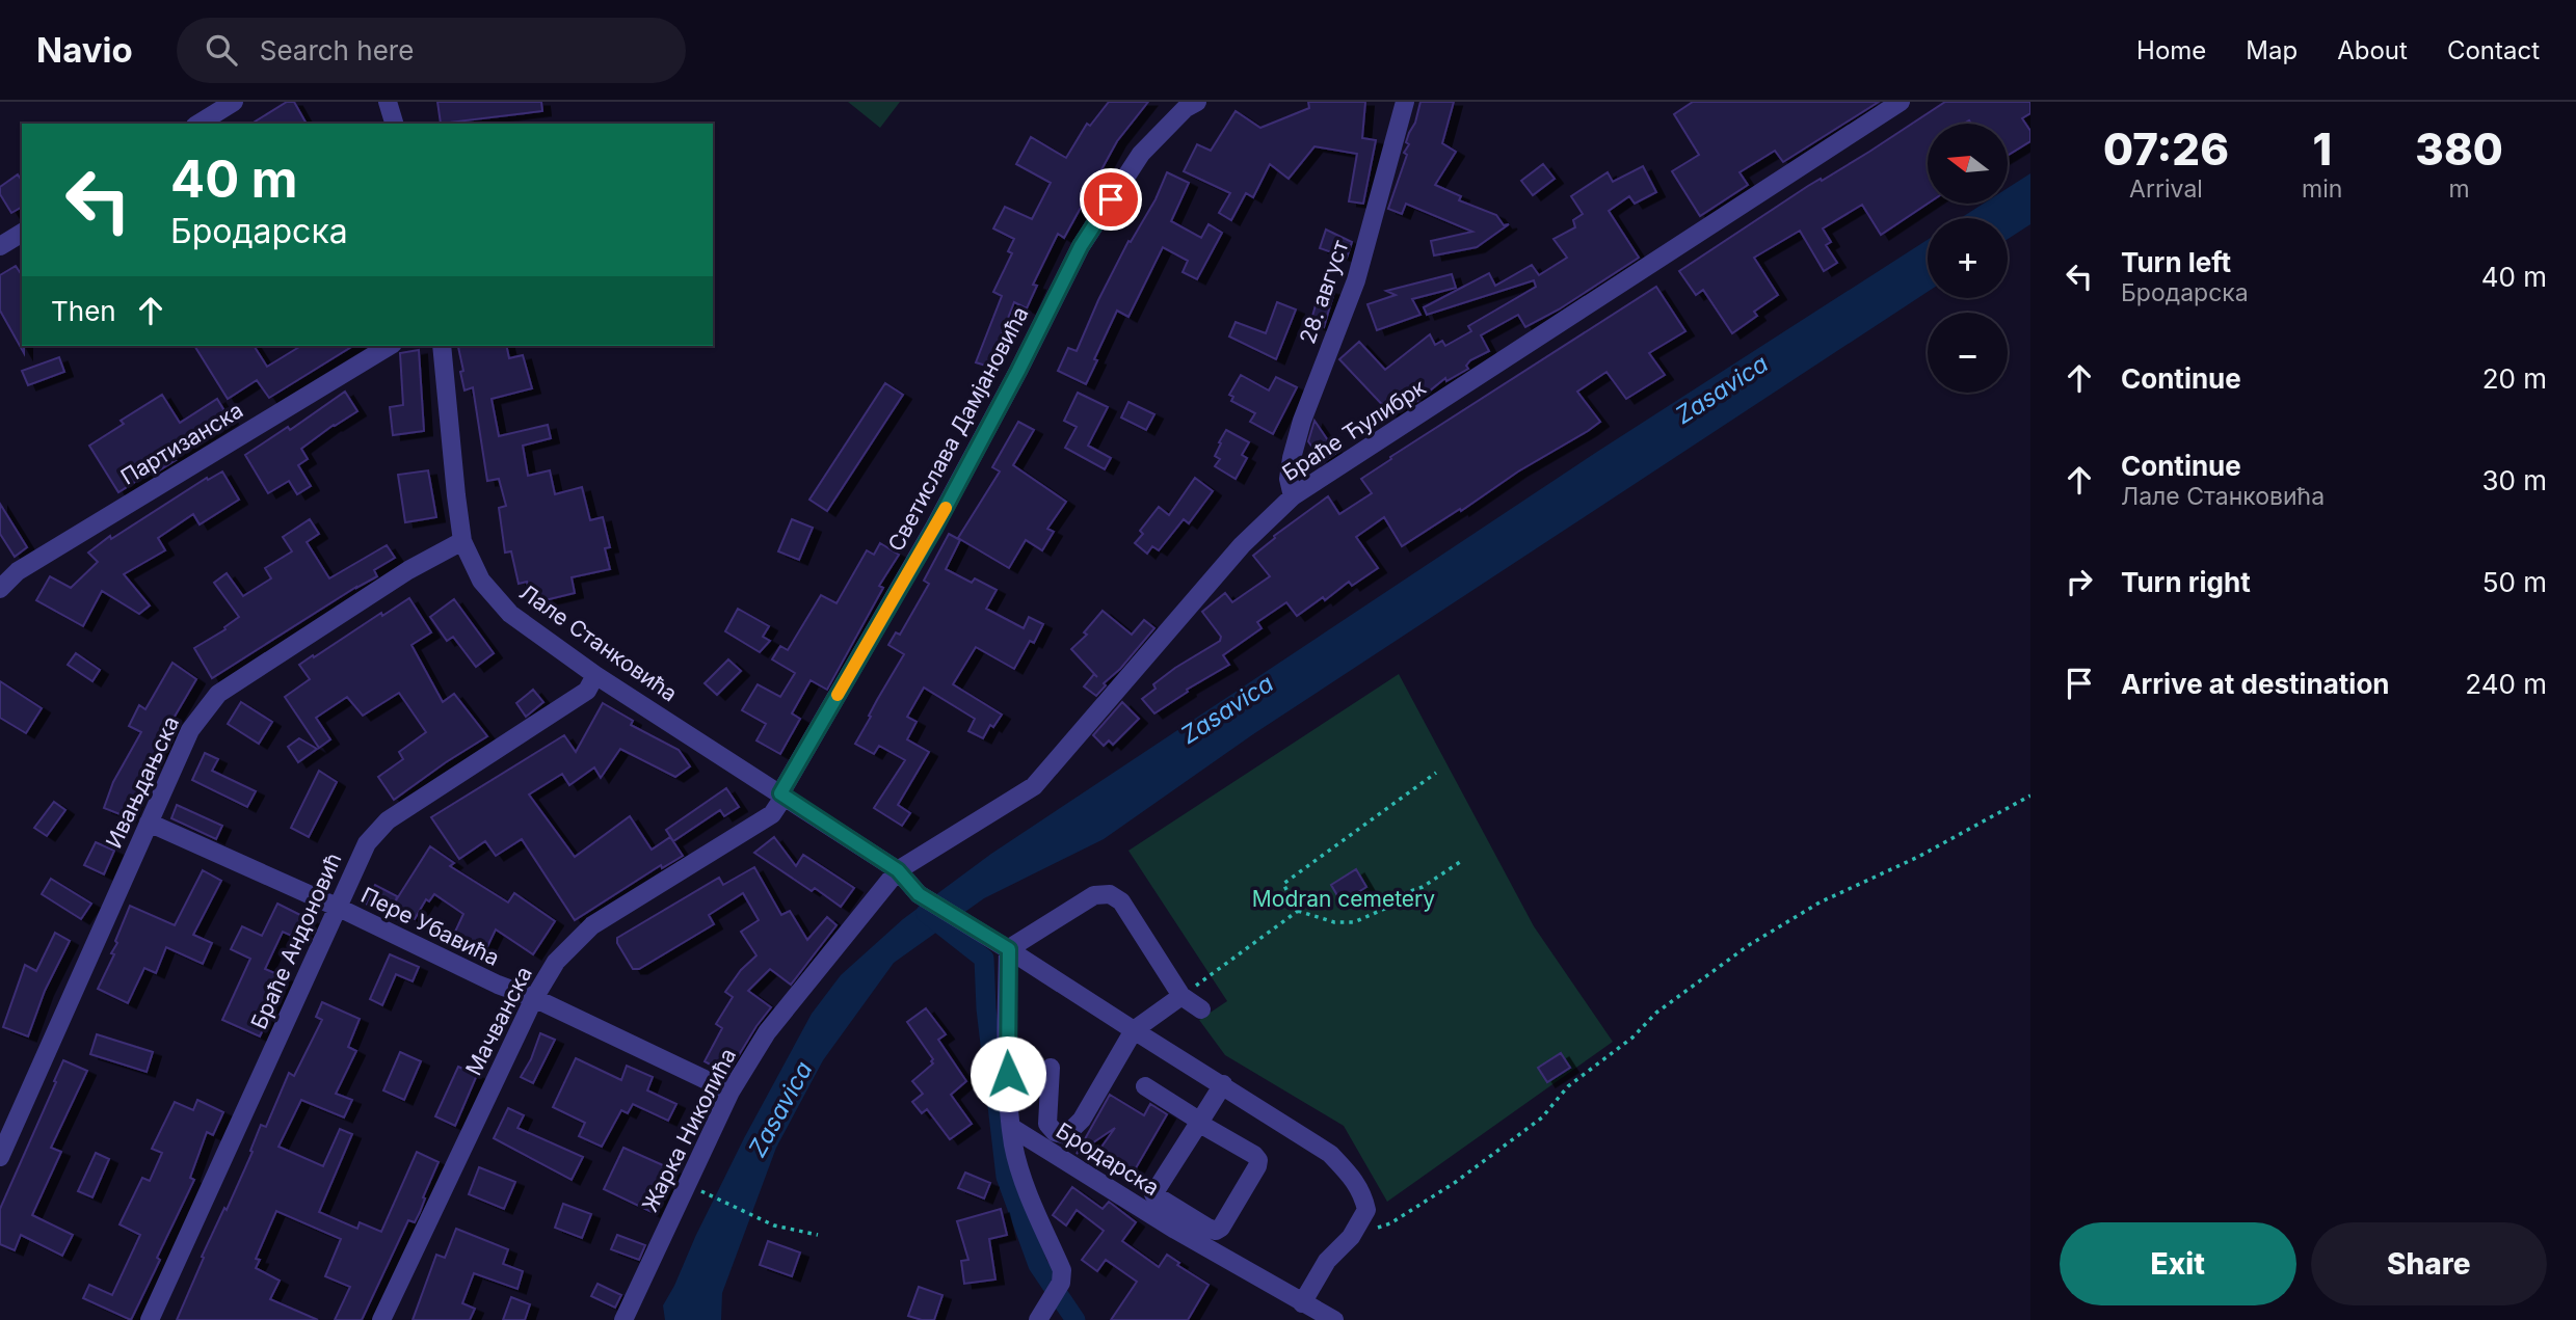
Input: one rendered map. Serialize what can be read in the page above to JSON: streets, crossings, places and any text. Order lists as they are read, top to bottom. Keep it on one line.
{"streets":{"street":["28. август","Светислава Дамјановића","Браће Ћулибрк","Партизанска","Лале Станковића","Ивањдањска","Пере Убавића","Браће Андоновић","Мачванска","Жарка Николића","Бродарска"]},"crossings":[["28. август","Браће Ћулибрк"],["Светислава Дамјановића","Лале Станковића"],["Светислава Дамјановића","Мачванска"],["Браће Ћулибрк","Лале Станковића"],["Браће Ћулибрк","Жарка Николића"],["Лале Станковића","Ивањдањска"],["Лале Станковића","Браће Андоновић"],["Лале Станковића","Мачванска"],["Лале Станковића","Жарка Николића"],["Ивањдањска","Пере Убавића"],["Пере Убавића","Браће Андоновић"],["Пере Убавића","Мачванска"],["Пере Убавића","Жарка Николића"]],"water":["Zasavica"],"parks":["Modran cemetery"],"north":"left","page":{"header":"Navio","search":"Search here","nav":["Home","Map","About","Contact"],"eta":["07:26","Arrival","1","min","380","m"],"map_buttons":["+","−"],"turn":["40 m","Бродарска"],"list":[{"name":"Turn left","note":"Бродарска","value":"40 m"},{"name":"Continue","value":"20 m"},{"name":"Continue","note":"Лале Станковића","value":"30 m"},{"name":"Turn right","value":"50 m"},{"name":"Arrive at destination","value":"240 m"}],"then":"Then","buttons":["Exit","Share"]}}
